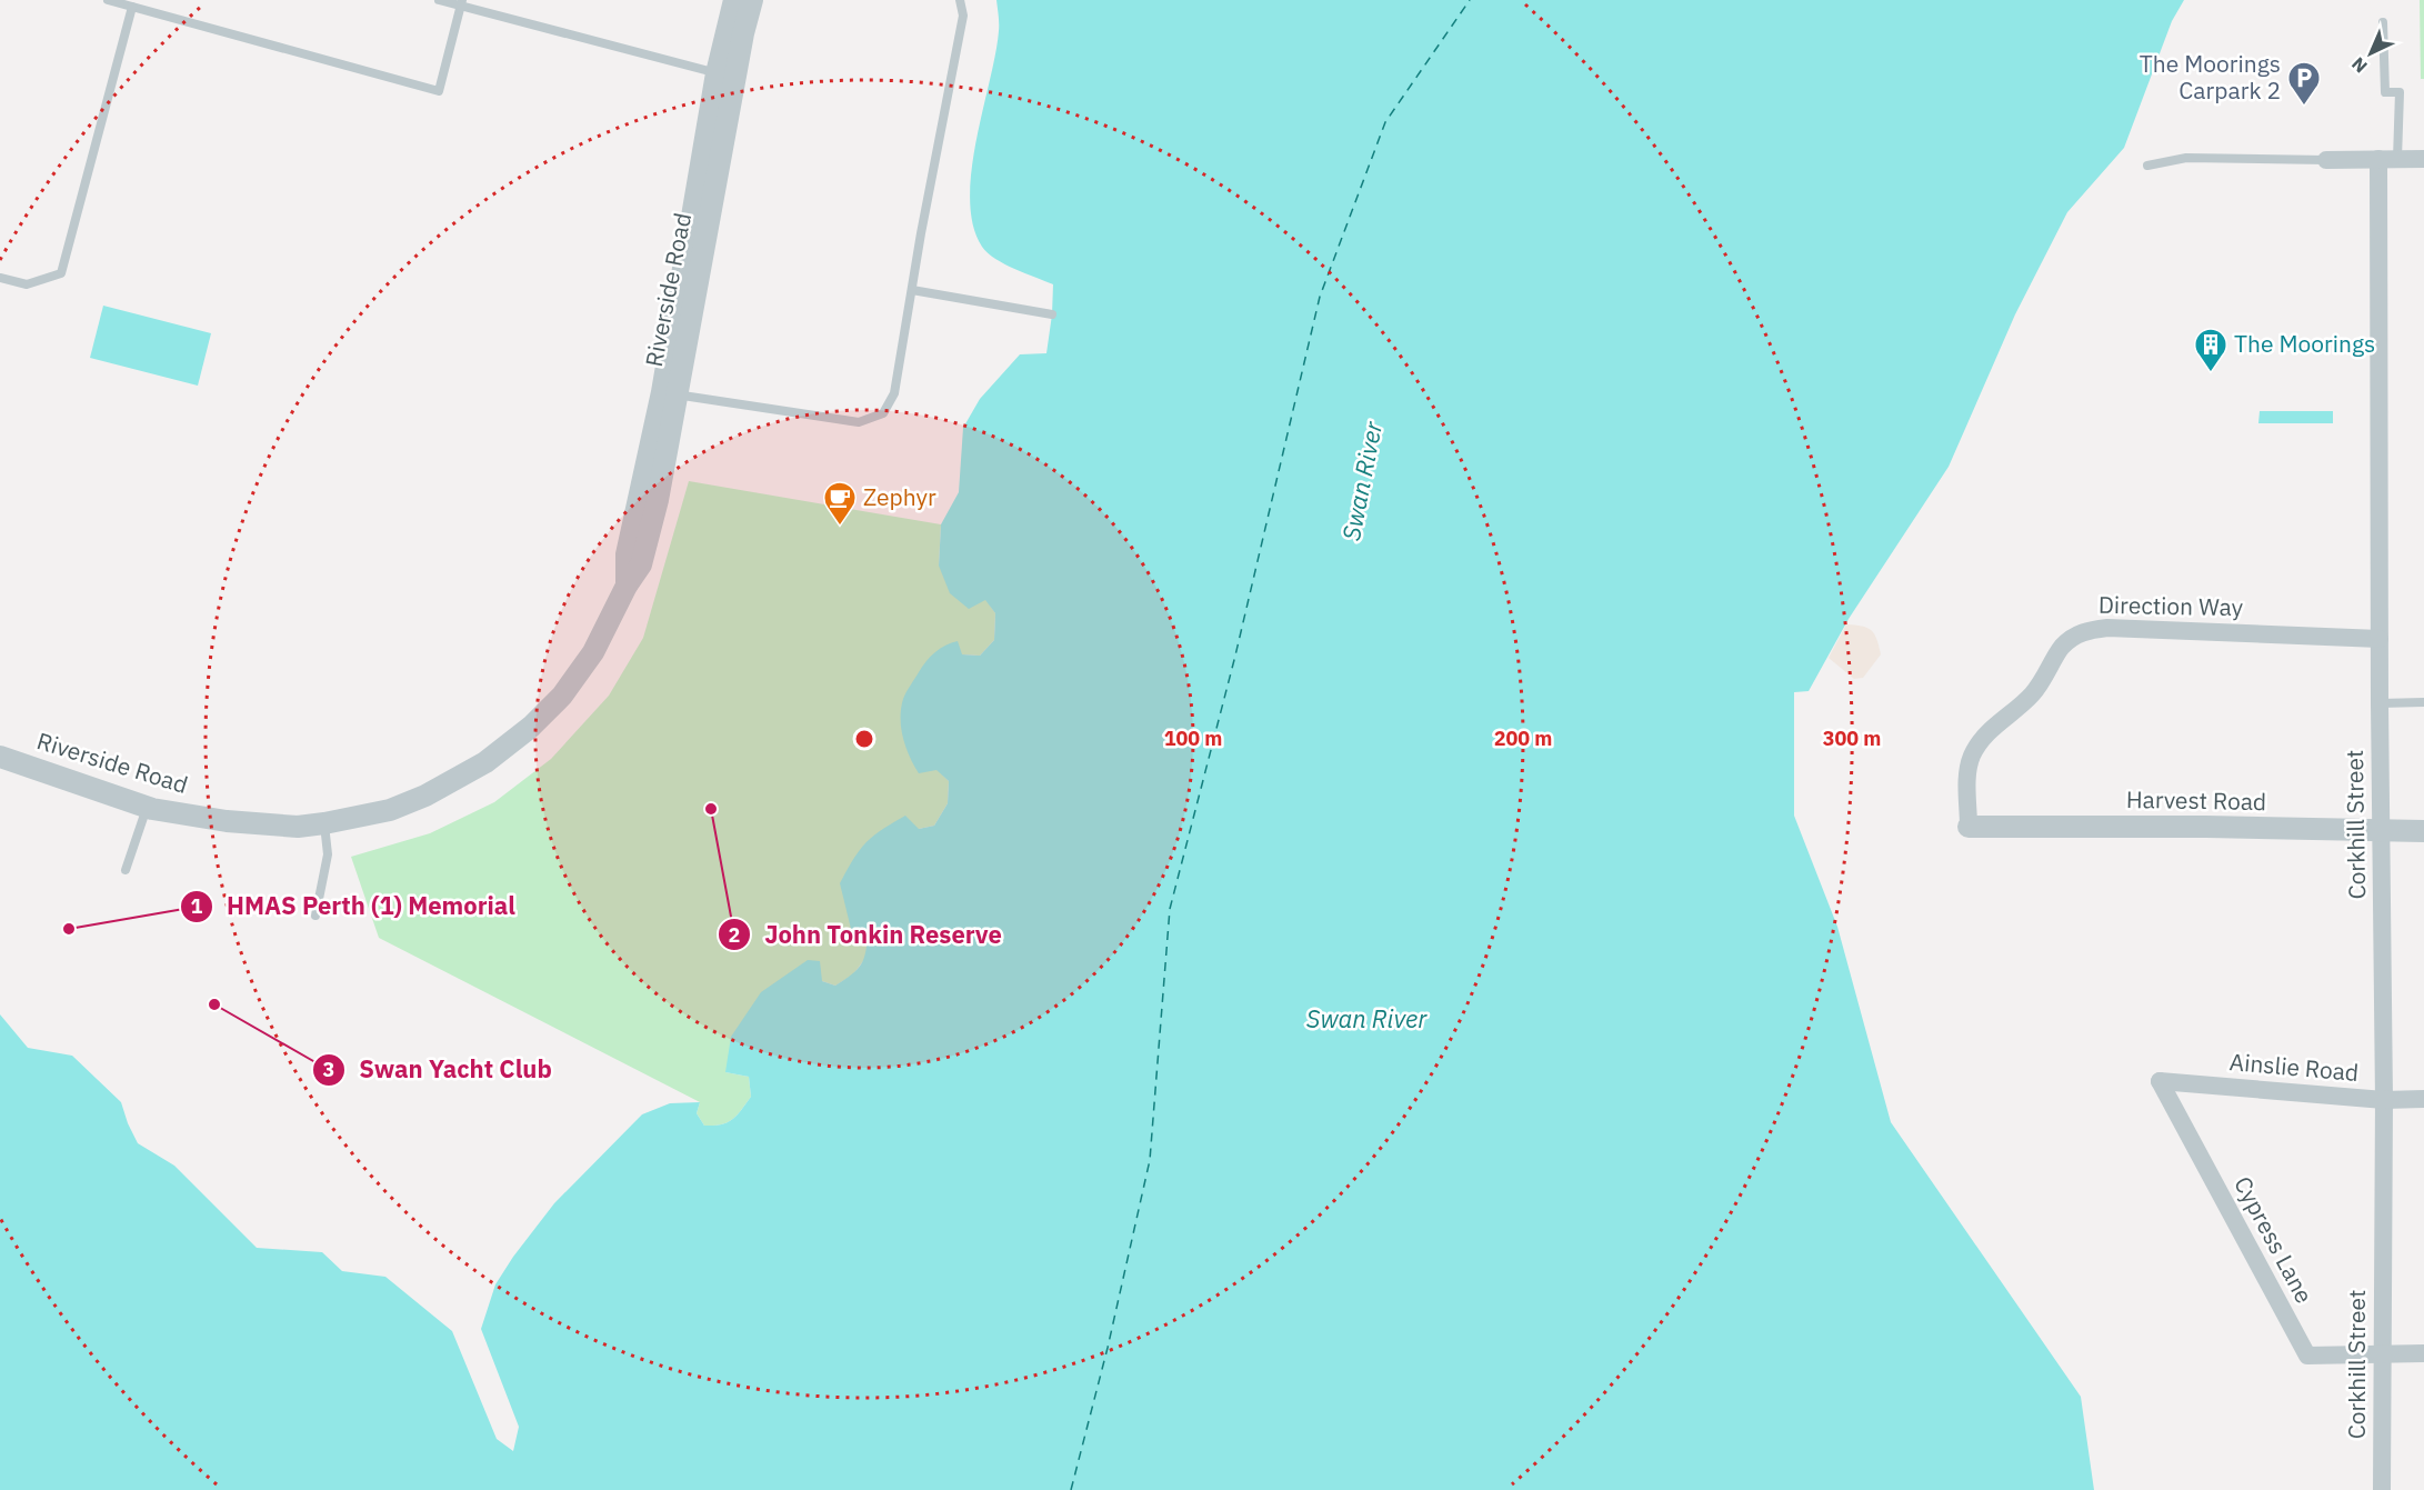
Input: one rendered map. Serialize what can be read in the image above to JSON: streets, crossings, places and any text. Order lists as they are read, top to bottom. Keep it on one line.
{"streets":{"street":["Riverside Road","Direction Way","Harvest Road","Corkhill Street","Ainslie Road","Cypress Lane"]},"crossings":[["Direction Way","Harvest Road"],["Direction Way","Corkhill Street"],["Harvest Road","Corkhill Street"],["Corkhill Street","Ainslie Road"],["Corkhill Street","Cypress Lane"],["Ainslie Road","Cypress Lane"]],"water":["Swan River"],"places":{"parking":["The Moorings Carpark 2"],"building":["The Moorings"],"cafe":["Zephyr"],"other":["John Tonkin Reserve","HMAS Perth (1) Memorial","Swan Yacht Club"]},"north":"bottom left","rings":["100 m","200 m","300 m"]}
